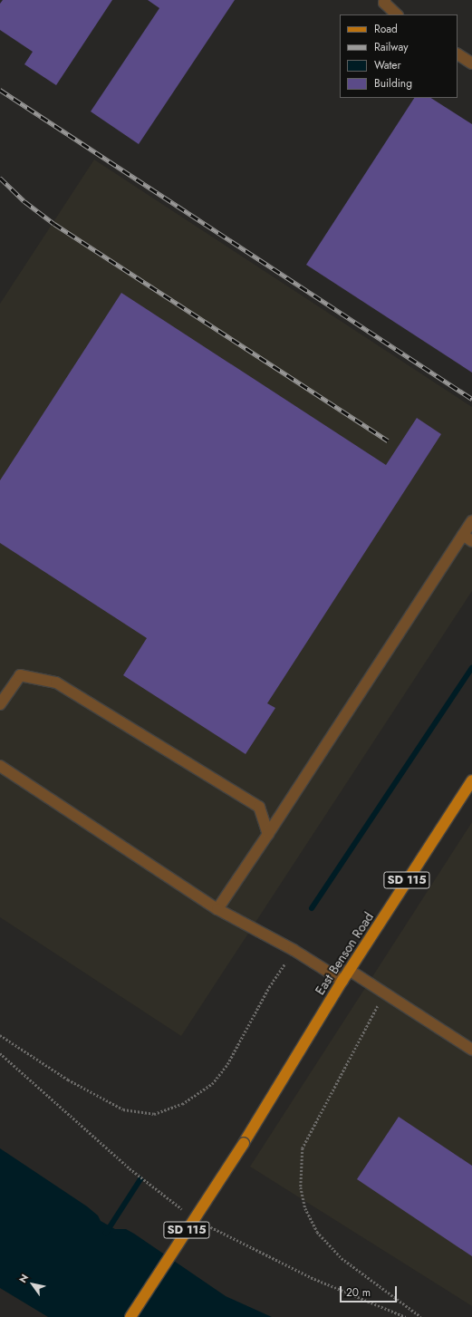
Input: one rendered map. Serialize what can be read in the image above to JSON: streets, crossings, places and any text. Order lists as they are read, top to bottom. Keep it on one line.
{"streets":{"main road":["SD 115","East Benson Road"]},"legend":["Road","Railway","Water","Building"],"scale_bar":"20 m","north":"top left"}
